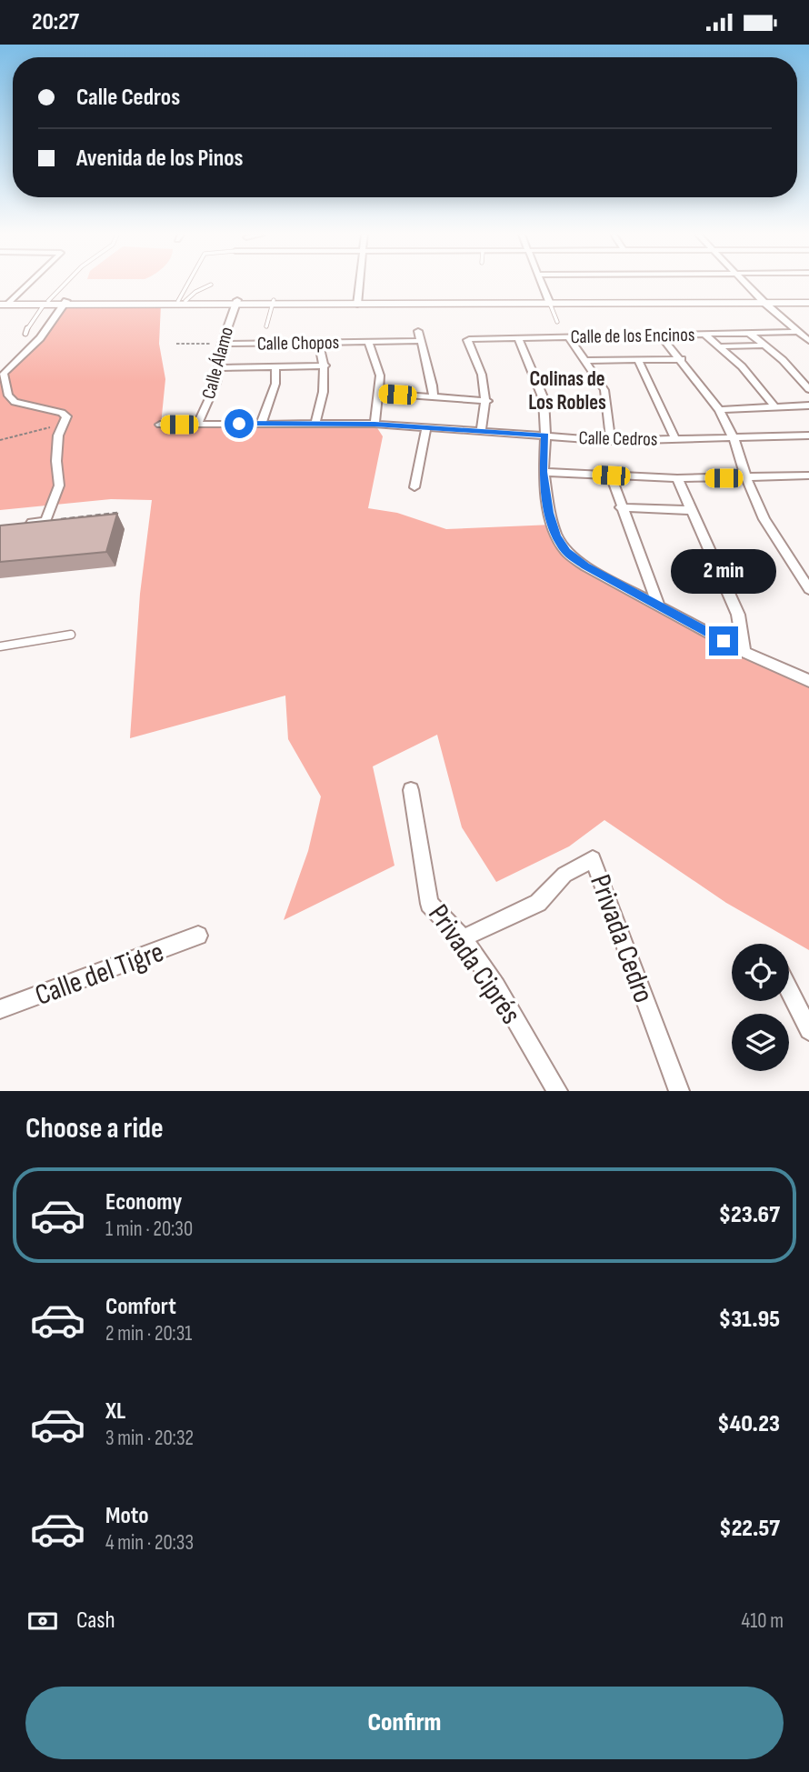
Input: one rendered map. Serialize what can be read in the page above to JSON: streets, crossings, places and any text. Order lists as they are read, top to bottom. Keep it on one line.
{"streets":{"street":["Calle de los Encinos","Calle Chopos","Calle Álamo","Calle Cedros","Privada Cedro","Privada Ciprés","Calle del Tigre"]},"crossings":[["Calle Chopos","Calle Álamo"],["Calle Álamo","Calle Cedros"],["Privada Cedro","Privada Ciprés"]],"districts":["Colinas de Los Robles"],"page":{"status":"20:27","banner":["Calle Cedros","Avenida de los Pinos"],"bubble":"2 min","heading":"Choose a ride","list":[{"name":"Economy","note":"1 min · 20:30","value":"$23.67"},{"name":"Comfort","note":"2 min · 20:31","value":"$31.95"},{"name":"XL","note":"3 min · 20:32","value":"$40.23"},{"name":"Moto","note":"4 min · 20:33","value":"$22.57"}],"pay":["Cash","410 m"],"buttons":"Confirm"}}
